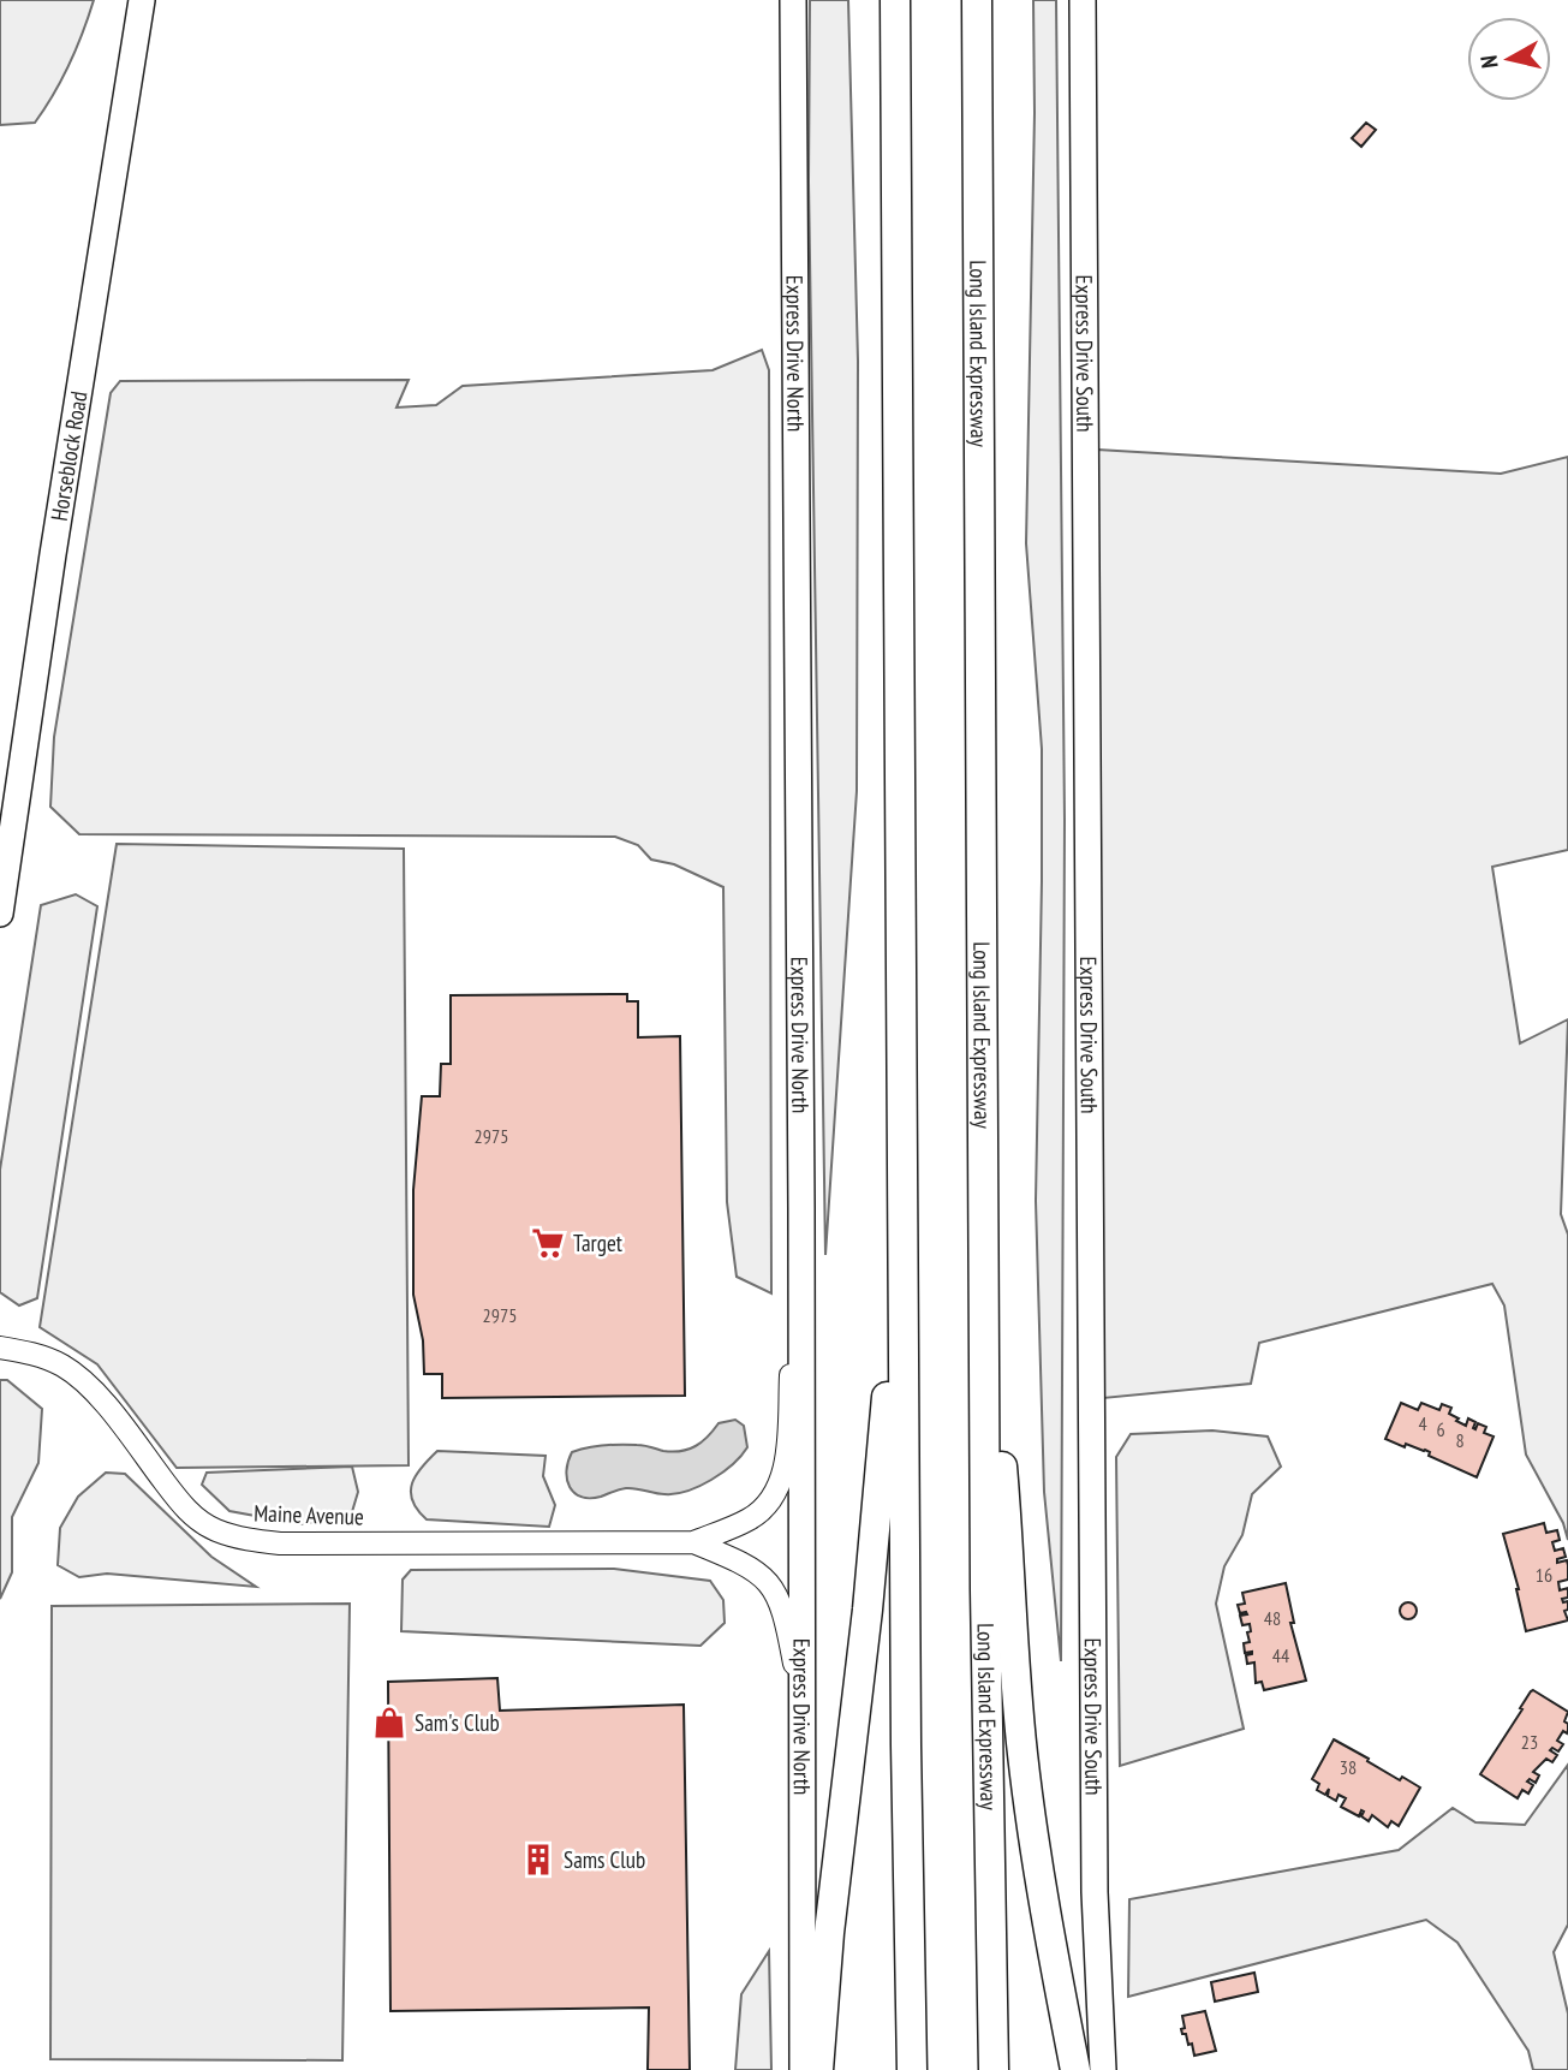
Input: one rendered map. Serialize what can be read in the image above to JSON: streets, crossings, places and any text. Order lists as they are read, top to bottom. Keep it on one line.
{"streets":{"highway":["Long Island Expressway"],"main road":["Express Drive North","Express Drive South","Horseblock Road"],"street":["Maine Avenue"]},"places":{"supermarket":["Target"],"shop":["Sam's Club"],"building":["Sams Club"]},"house_numbers":["2975","2975","4","6","8","16","48","44","23","38"],"north":"left"}
